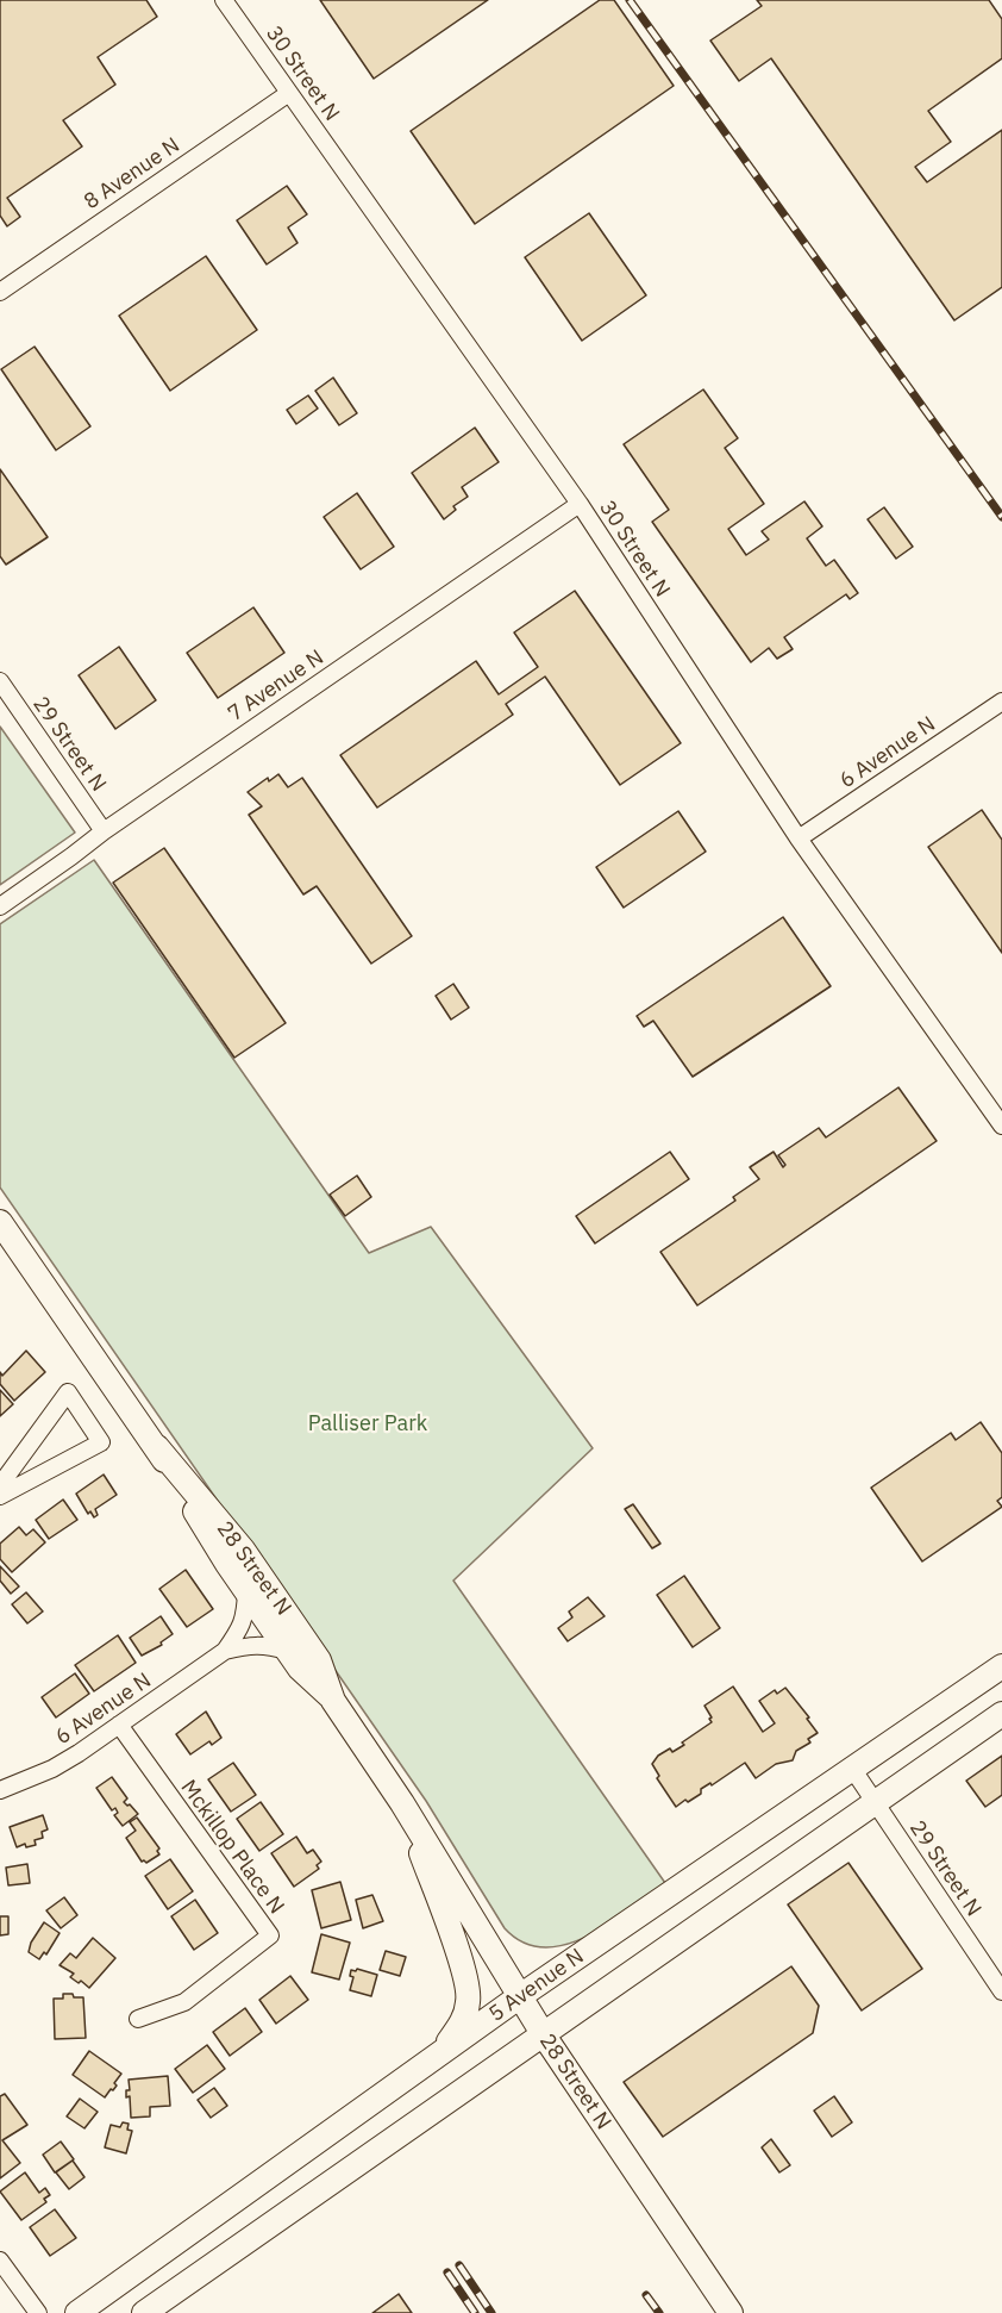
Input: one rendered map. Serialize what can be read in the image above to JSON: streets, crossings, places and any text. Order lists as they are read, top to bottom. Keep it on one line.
{"streets":{"main road":["28 Street N","5 Avenue N"],"street":["30 Street N","8 Avenue N","7 Avenue N","29 Street N","6 Avenue N","Mckillop Place N"]},"crossings":[["30 Street N","8 Avenue N"],["30 Street N","7 Avenue N"],["30 Street N","6 Avenue N"],["7 Avenue N","29 Street N"],["29 Street N","5 Avenue N"],["6 Avenue N","28 Street N"],["6 Avenue N","Mckillop Place N"],["28 Street N","5 Avenue N"]],"parks":["Palliser Park"]}
